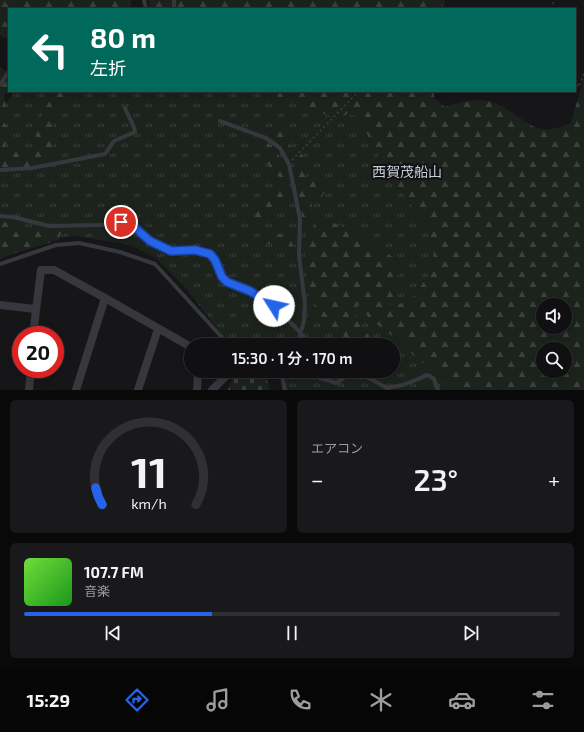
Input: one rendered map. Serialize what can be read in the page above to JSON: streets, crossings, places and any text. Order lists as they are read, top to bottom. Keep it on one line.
{"districts":["西賀茂船山"],"page":{"turn":["80 m","左折"],"limit":"20","trip":"15:30 · 1 分 · 170 m","tile":"エアコン","heat":["−","23°","+"],"song":["107.7 FM","音楽"],"tabs":"15:29","gauge":["11","km/h"]}}
